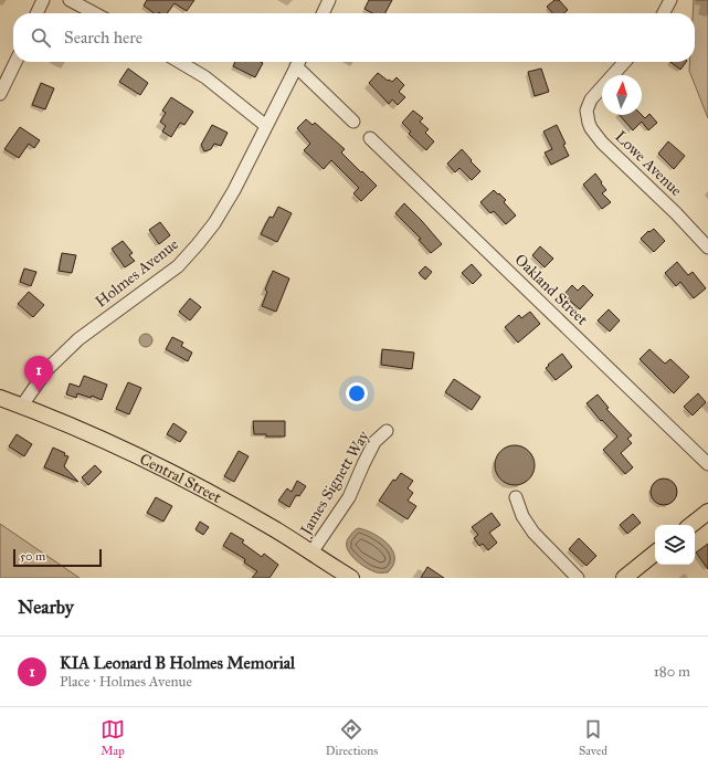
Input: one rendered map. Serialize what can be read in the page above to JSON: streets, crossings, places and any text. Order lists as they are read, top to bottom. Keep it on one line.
{"streets":{"main road":["Central Street"],"street":["Lowe Avenue","Holmes Avenue","Oakland Street","James Signett Way"]},"crossings":[["Holmes Avenue","Central Street"],["Central Street","James Signett Way"]],"scale_bar":"50 m","north":"top","page":{"search":"Search here","pins":"1","scale":"50 m","heading":"Nearby","list":[{"mark":"1","name":"KIA Leonard B Holmes Memorial","note":"Place · Holmes Avenue","value":"180 m"}],"nav":["Map","Directions","Saved"]}}
